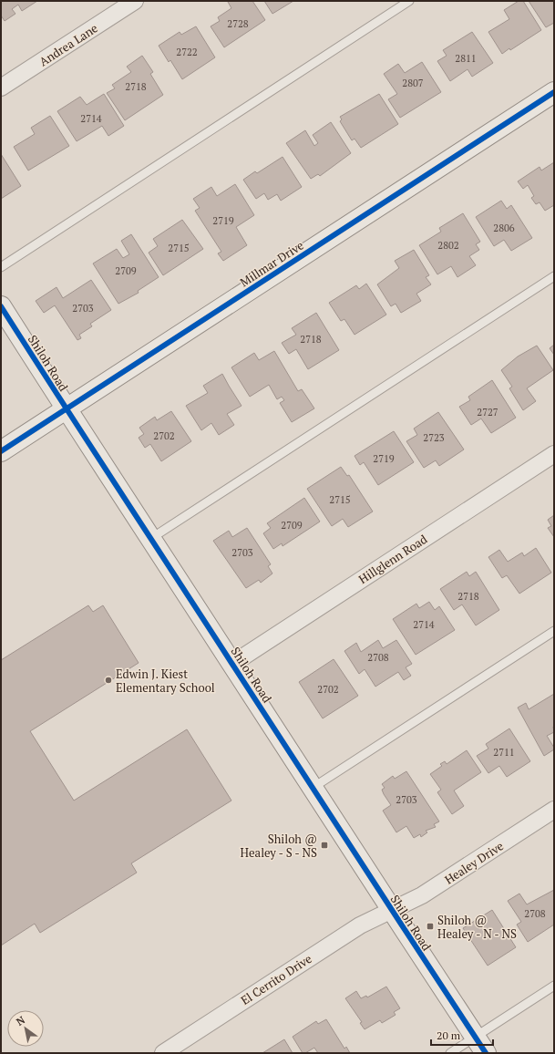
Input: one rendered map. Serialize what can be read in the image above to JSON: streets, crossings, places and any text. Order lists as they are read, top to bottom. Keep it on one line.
{"streets":{"street":["Andrea Lane","Millmar Drive","Shiloh Road","Hillglenn Road","Healey Drive","El Cerrito Drive"]},"crossings":[["Millmar Drive","Shiloh Road"],["Shiloh Road","Hillglenn Road"],["Shiloh Road","Healey Drive"],["Shiloh Road","El Cerrito Drive"],["Healey Drive","El Cerrito Drive"]],"places":{"other":["Edwin J. Kiest Elementary School"],"transit":["Shiloh @ Healey - S - NS","Shiloh @ Healey - N - NS"]},"house_numbers":["2728","2722","2811","2807","2718","2714","2719","2806","2802","2715","2709","2703","2718","2727","2702","2723","2719","2715","2709","2703","2718","2714","2708","2702","2711","2703","2708"],"scale_bar":"20 m","north":"top left"}
